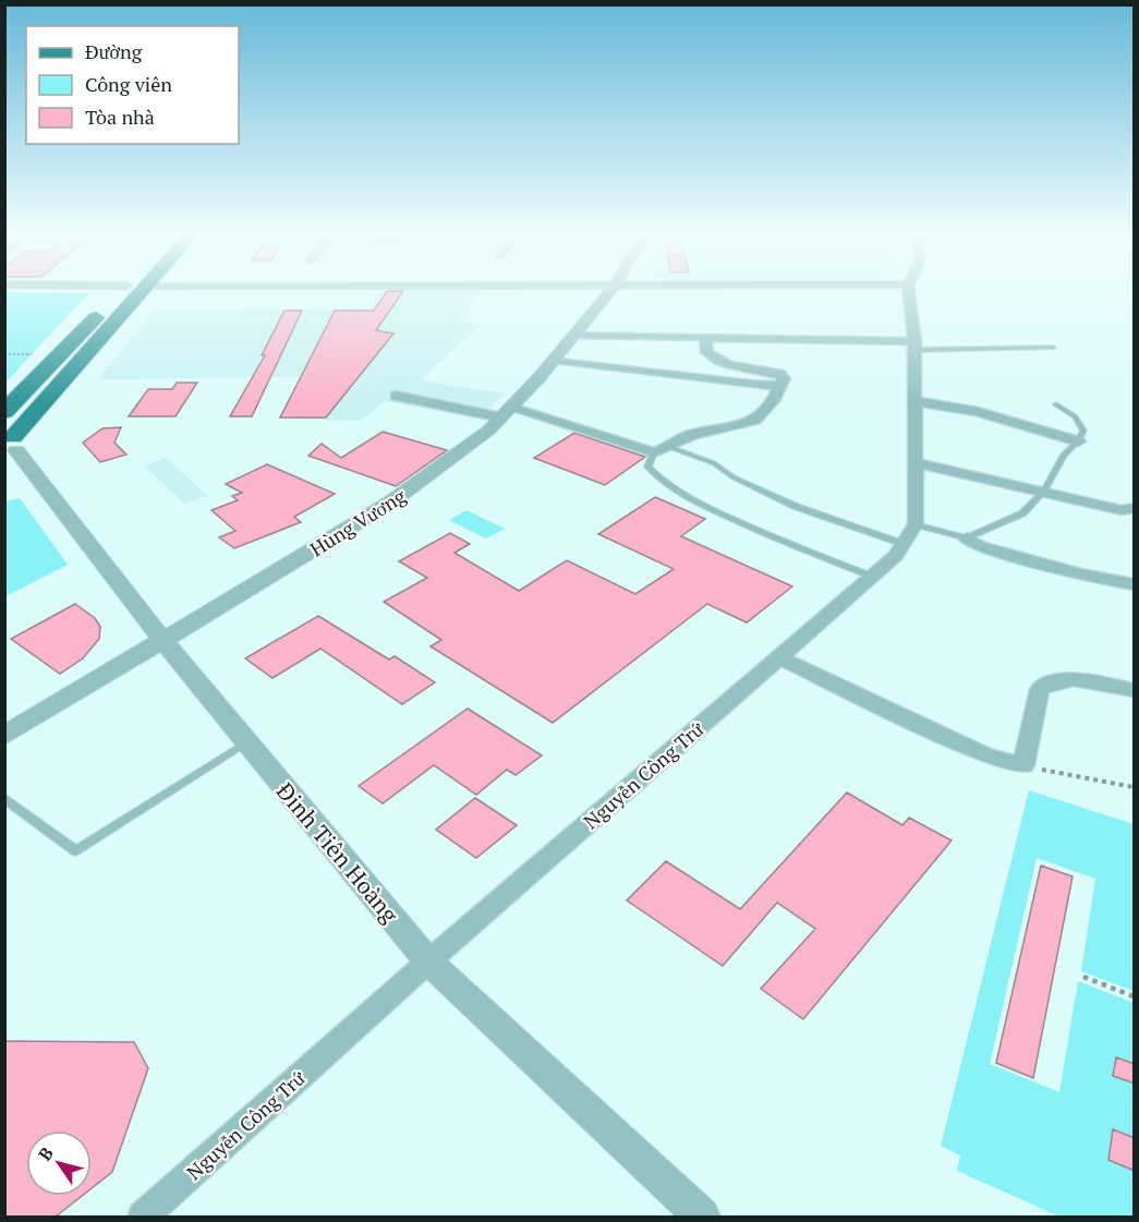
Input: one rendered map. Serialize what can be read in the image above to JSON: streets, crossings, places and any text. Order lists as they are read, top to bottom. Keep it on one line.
{"streets":{"street":["Hùng Vương","Nguyễn Công Trứ","Đinh Tiên Hoàng"]},"crossings":[["Hùng Vương","Đinh Tiên Hoàng"],["Nguyễn Công Trứ","Đinh Tiên Hoàng"]],"legend":["Đường","Công viên","Tòa nhà"],"north":"top left"}
